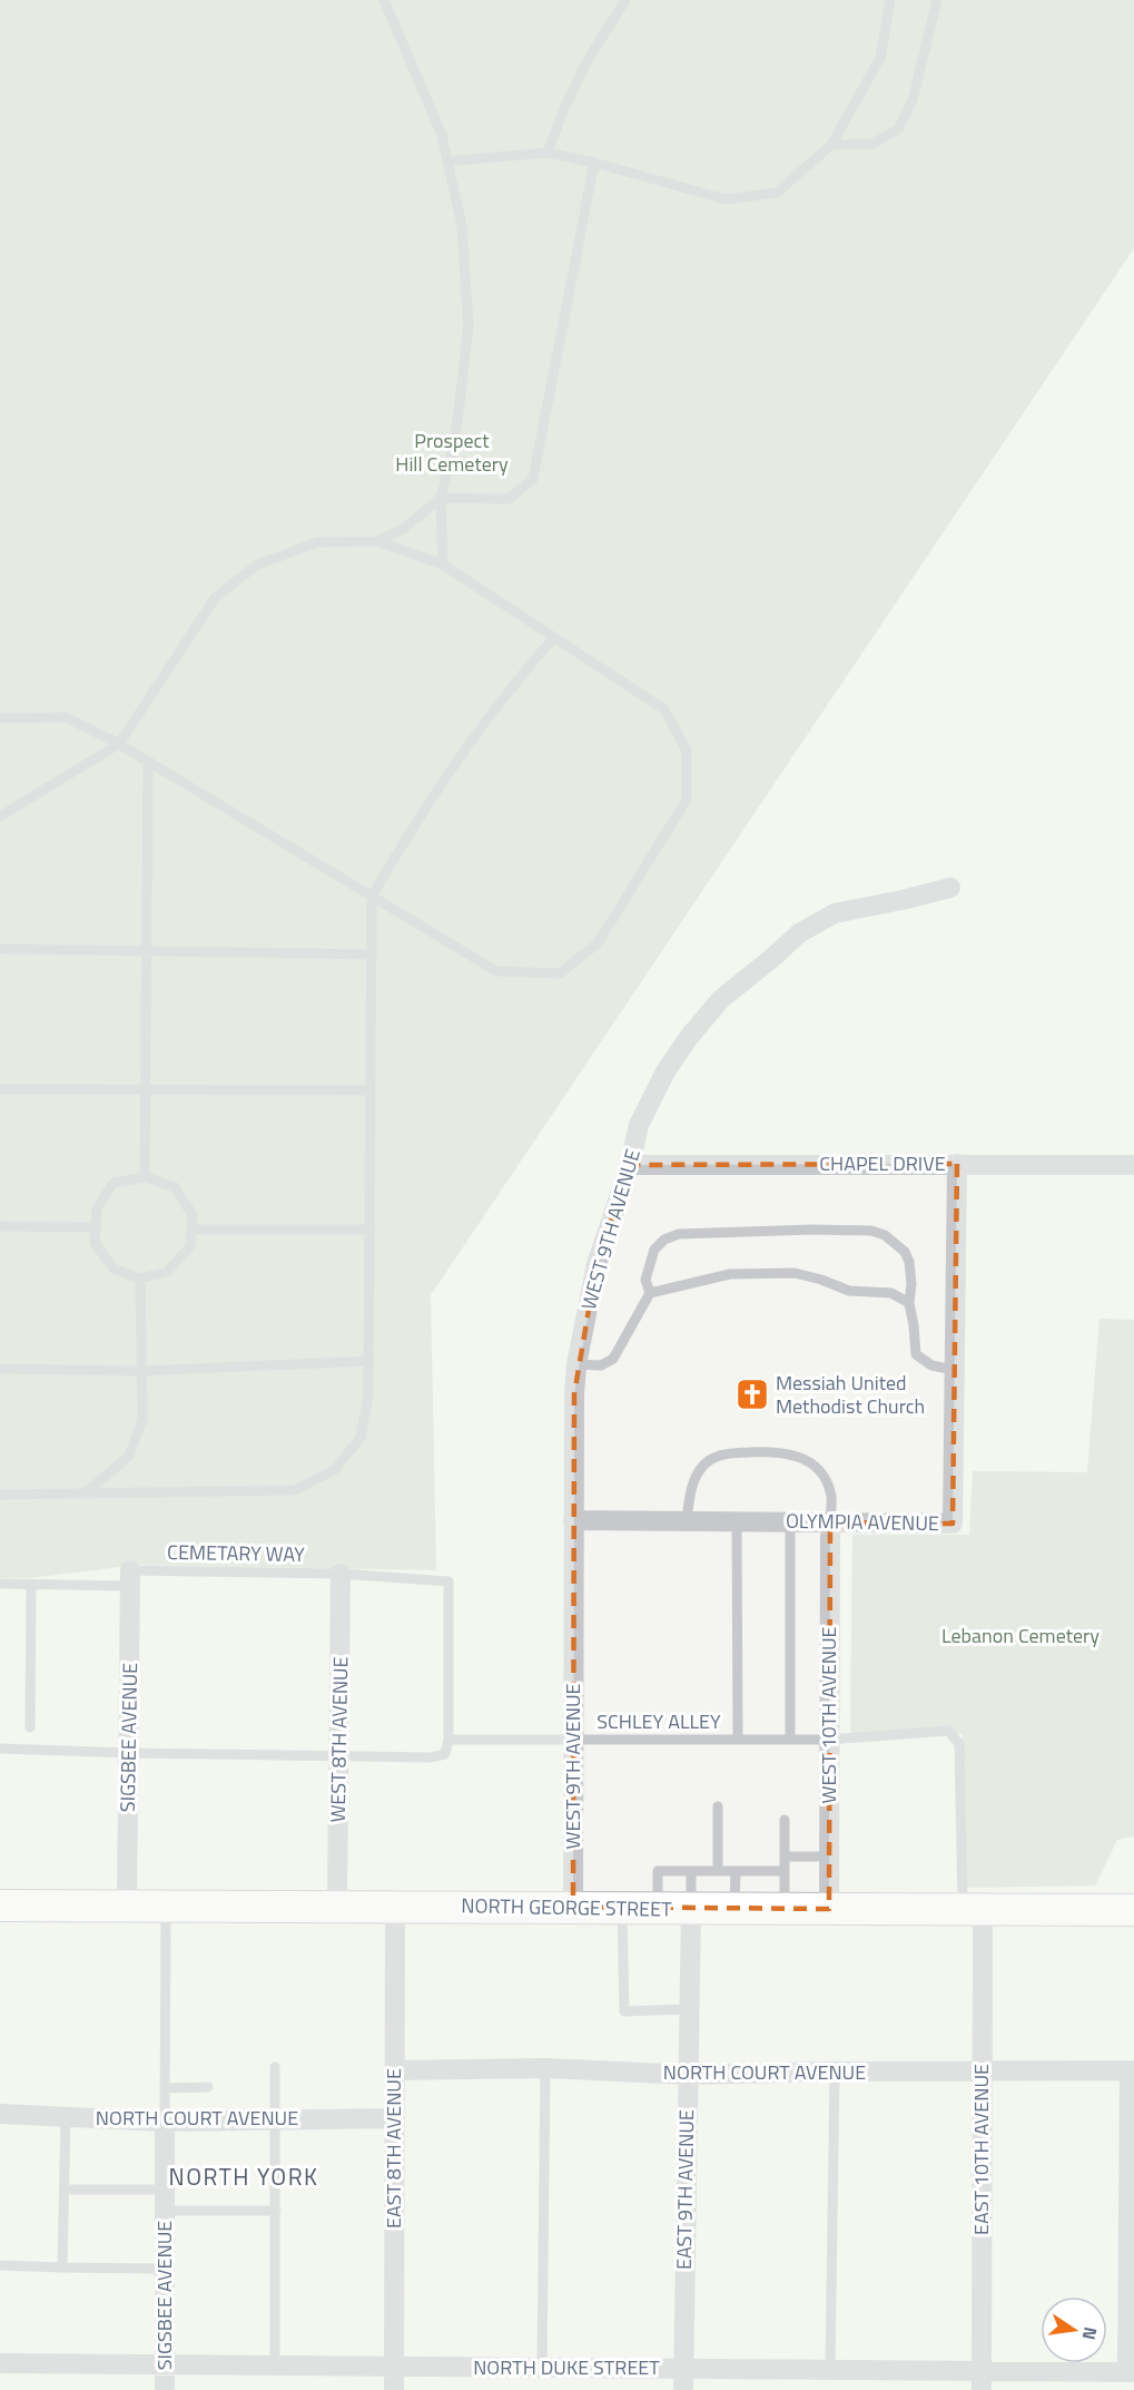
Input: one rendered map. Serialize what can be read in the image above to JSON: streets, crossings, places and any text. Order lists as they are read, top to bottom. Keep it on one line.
{"streets":{"main road":["NORTH GEORGE STREET"],"street":["CHAPEL DRIVE","WEST 9TH AVENUE","OLYMPIA AVENUE","WEST 10TH AVENUE","SIGSBEE AVENUE","WEST 8TH AVENUE","NORTH COURT AVENUE","EAST 8TH AVENUE","EAST 10TH AVENUE","EAST 9TH AVENUE","NORTH DUKE STREET"],"lane":["CEMETARY WAY","SCHLEY ALLEY"]},"crossings":[["CHAPEL DRIVE","WEST 9TH AVENUE"],["CHAPEL DRIVE","OLYMPIA AVENUE"],["WEST 9TH AVENUE","OLYMPIA AVENUE"],["WEST 9TH AVENUE","SCHLEY ALLEY"],["WEST 9TH AVENUE","NORTH GEORGE STREET"],["OLYMPIA AVENUE","WEST 10TH AVENUE"],["CEMETARY WAY","SCHLEY ALLEY"],["CEMETARY WAY","SIGSBEE AVENUE"],["CEMETARY WAY","WEST 8TH AVENUE"],["WEST 10TH AVENUE","SCHLEY ALLEY"],["WEST 10TH AVENUE","NORTH GEORGE STREET"],["SCHLEY ALLEY","NORTH GEORGE STREET"],["SCHLEY ALLEY","EAST 10TH AVENUE"],["SIGSBEE AVENUE","NORTH GEORGE STREET"],["SIGSBEE AVENUE","NORTH COURT AVENUE"],["SIGSBEE AVENUE","NORTH DUKE STREET"],["WEST 8TH AVENUE","NORTH GEORGE STREET"],["NORTH GEORGE STREET","EAST 8TH AVENUE"],["NORTH GEORGE STREET","EAST 10TH AVENUE"],["NORTH GEORGE STREET","EAST 9TH AVENUE"],["NORTH COURT AVENUE","EAST 8TH AVENUE"],["NORTH COURT AVENUE","EAST 10TH AVENUE"],["NORTH COURT AVENUE","EAST 9TH AVENUE"],["EAST 8TH AVENUE","NORTH DUKE STREET"],["EAST 10TH AVENUE","NORTH DUKE STREET"],["EAST 9TH AVENUE","NORTH DUKE STREET"]],"districts":["NORTH YORK"],"parks":["Prospect Hill Cemetery","Lebanon Cemetery"],"places":{"church":["Messiah United Methodist Church"]},"north":"right"}
